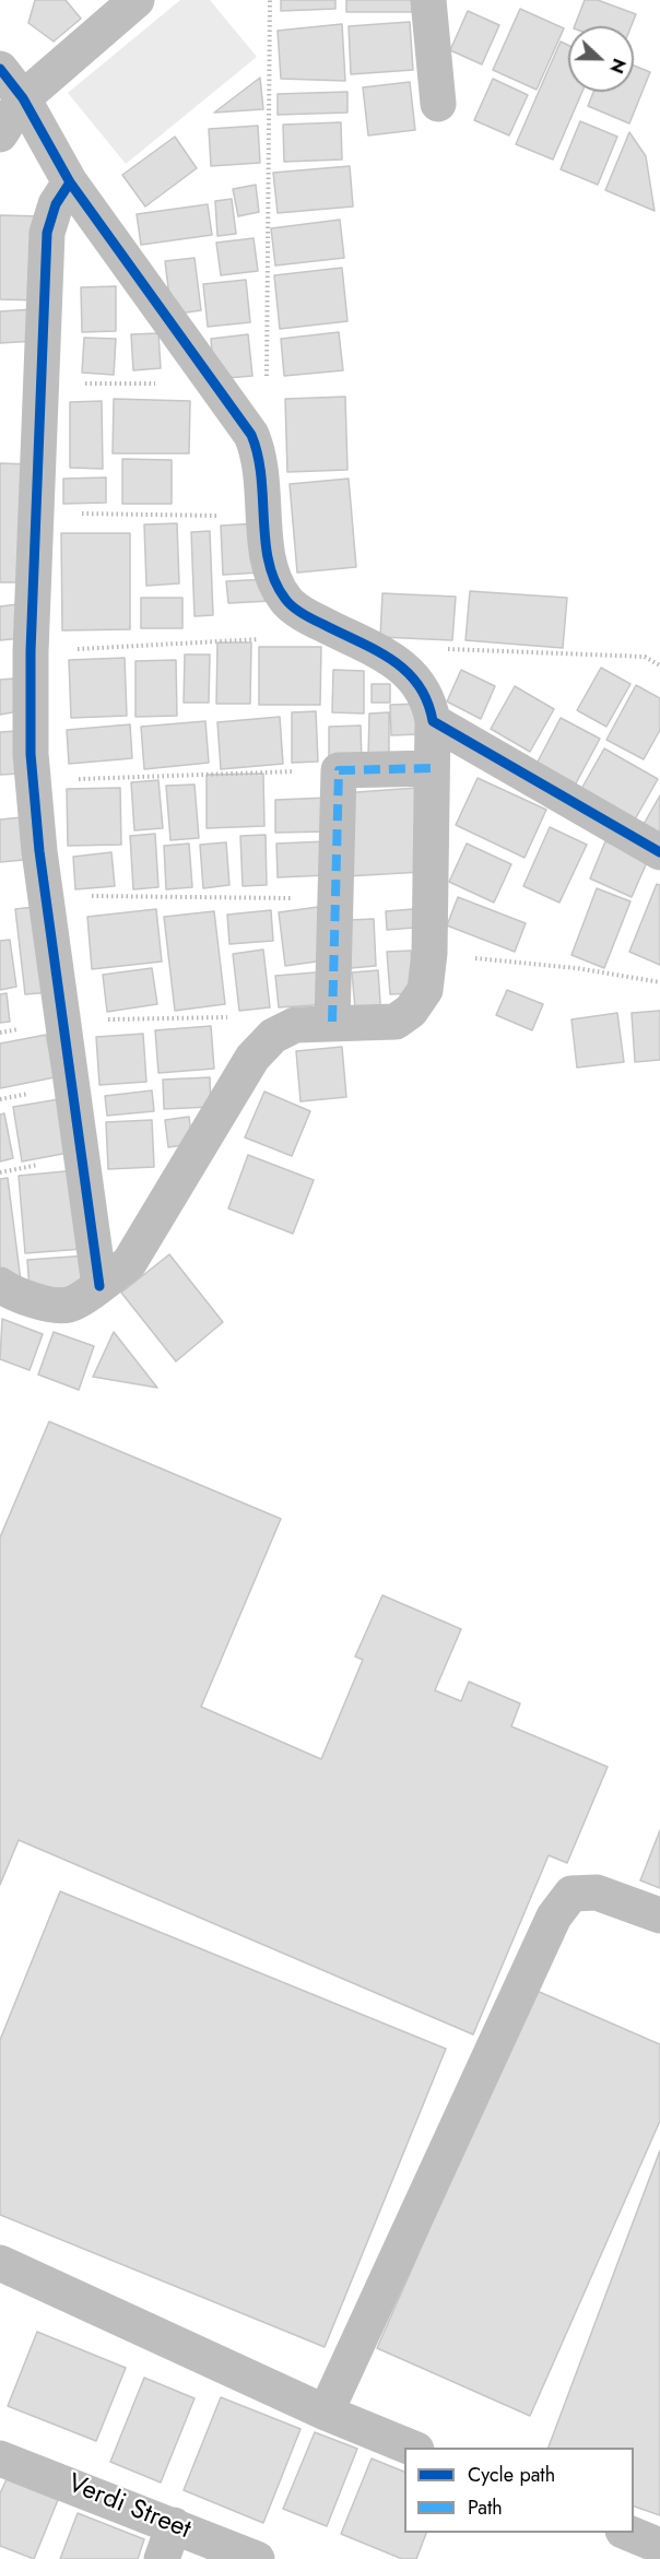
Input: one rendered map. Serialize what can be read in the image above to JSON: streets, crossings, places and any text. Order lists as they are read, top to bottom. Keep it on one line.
{"streets":{"street":["Verdi Street"]},"legend":["Cycle path","Path"],"north":"right"}
